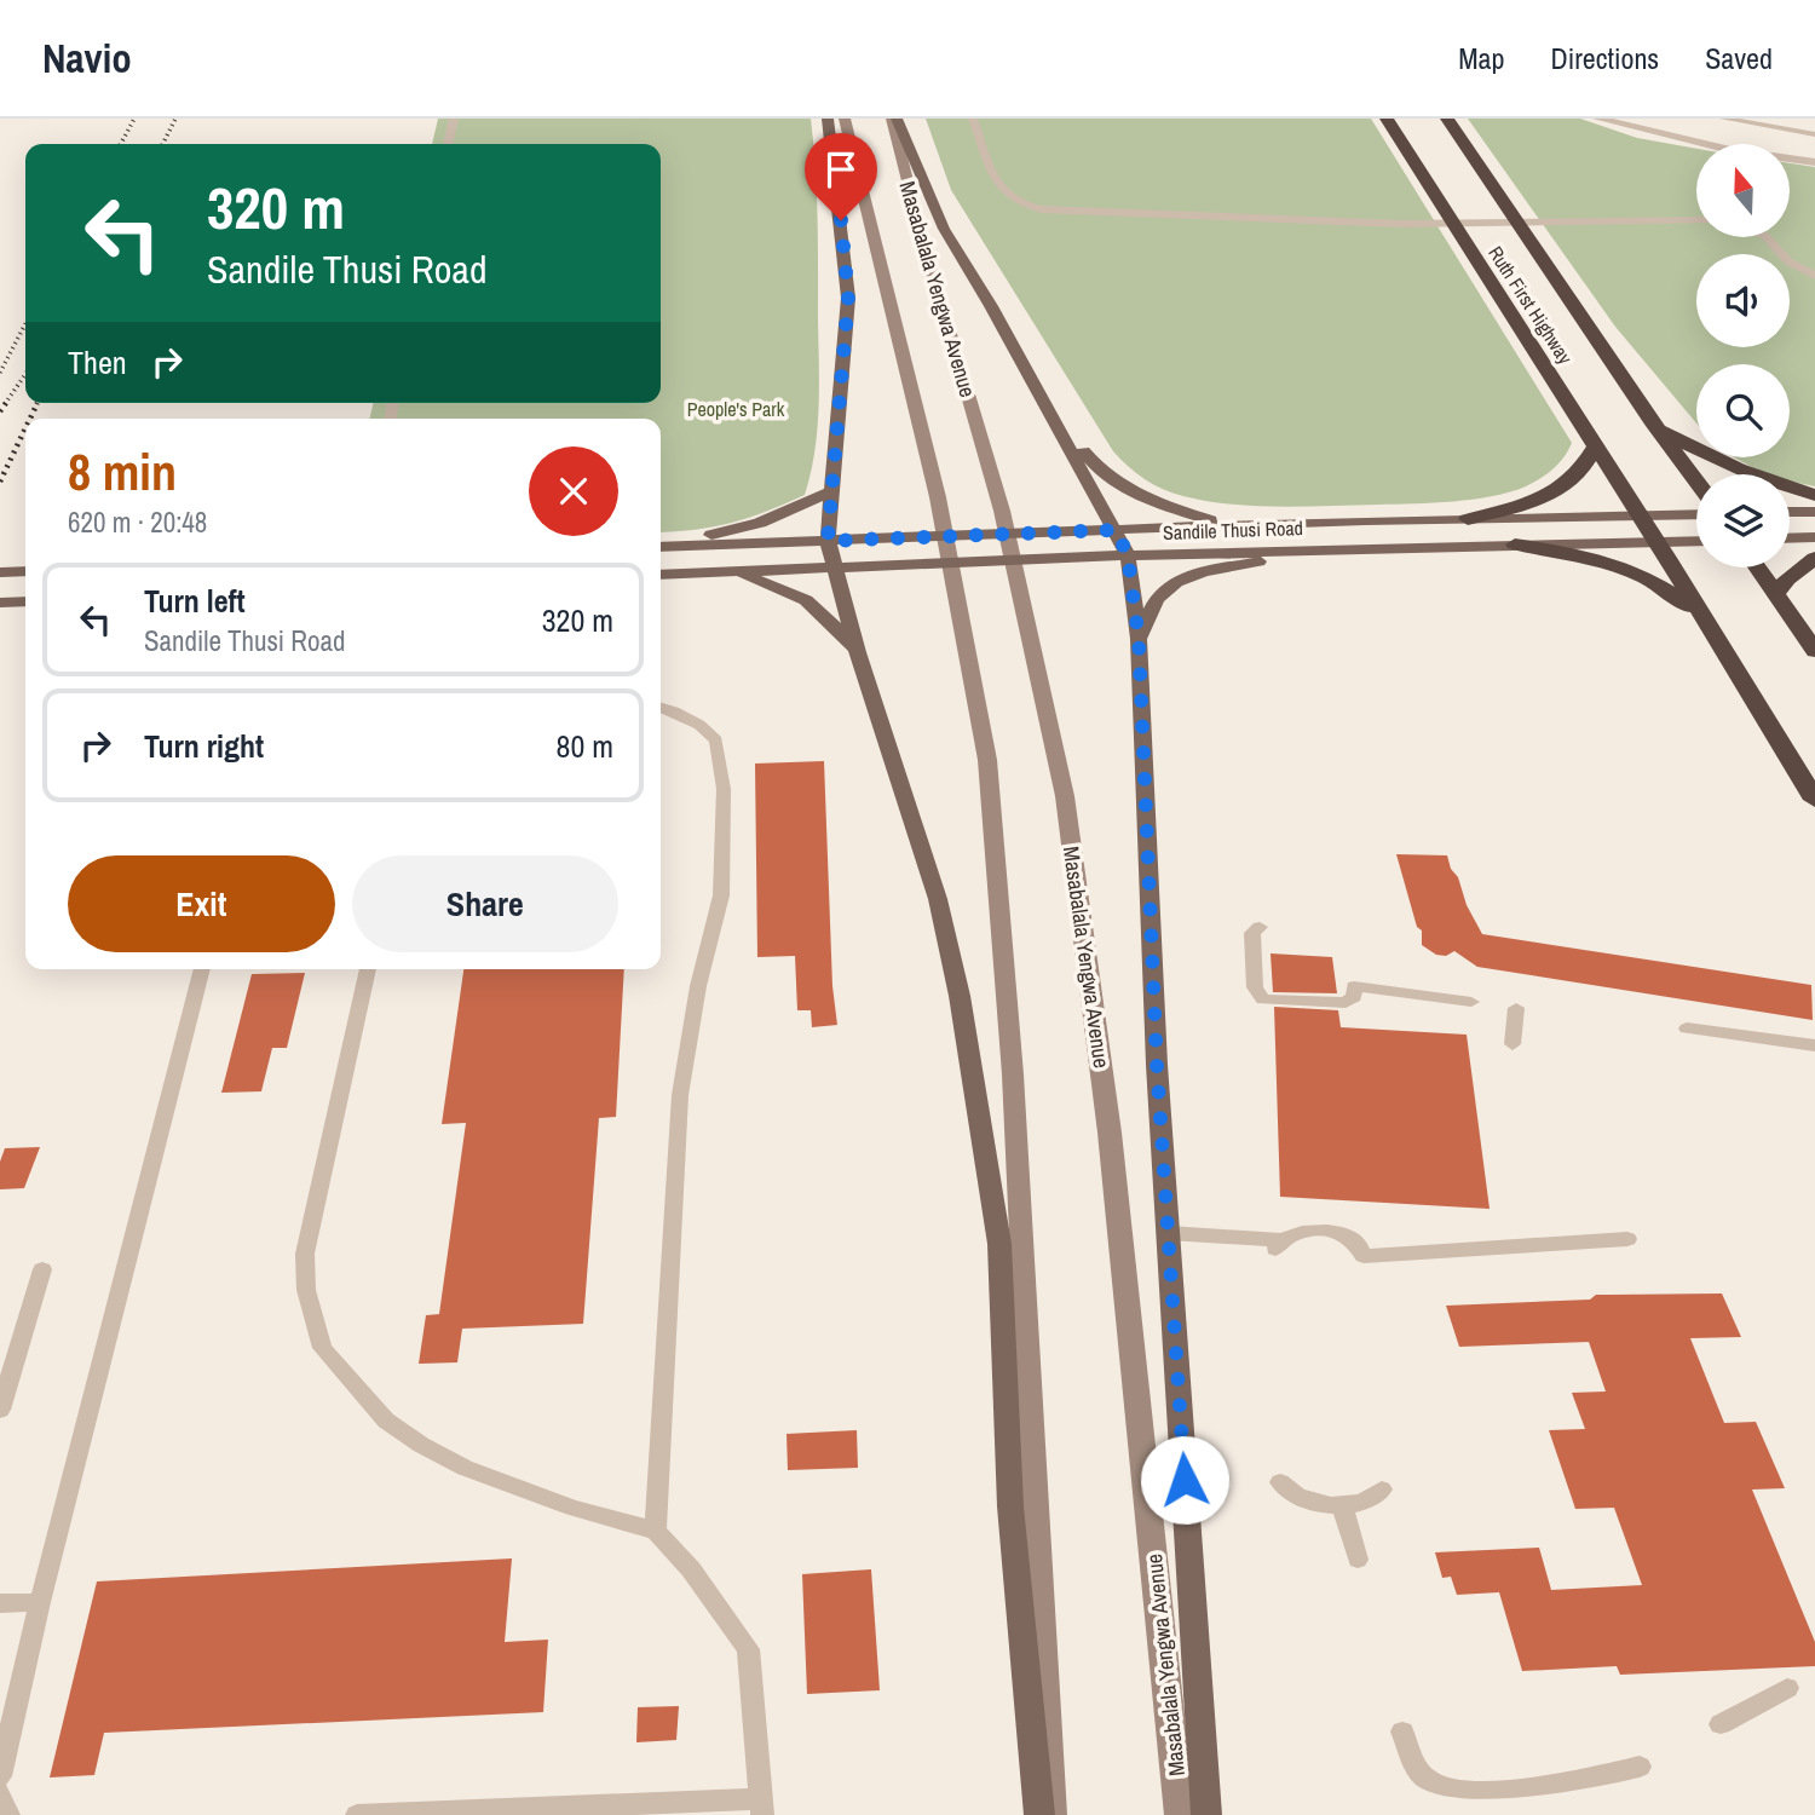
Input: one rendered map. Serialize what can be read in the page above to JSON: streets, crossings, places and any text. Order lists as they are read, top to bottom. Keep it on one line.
{"streets":{"highway":["Ruth First Highway"],"main road":["Masabalala Yengwa Avenue","Sandile Thusi Road"]},"crossings":[["Ruth First Highway","Sandile Thusi Road"]],"parks":["People's Park"],"north":"top","page":{"header":"Navio","nav":["Map","Directions","Saved"],"turn":["320 m","Sandile Thusi Road"],"then":"Then","heading":["8 min","620 m · 20:48"],"list":[{"name":"Turn left","note":"Sandile Thusi Road","value":"320 m"},{"name":"Turn right","value":"80 m"}],"buttons":["Exit","Share"]}}
